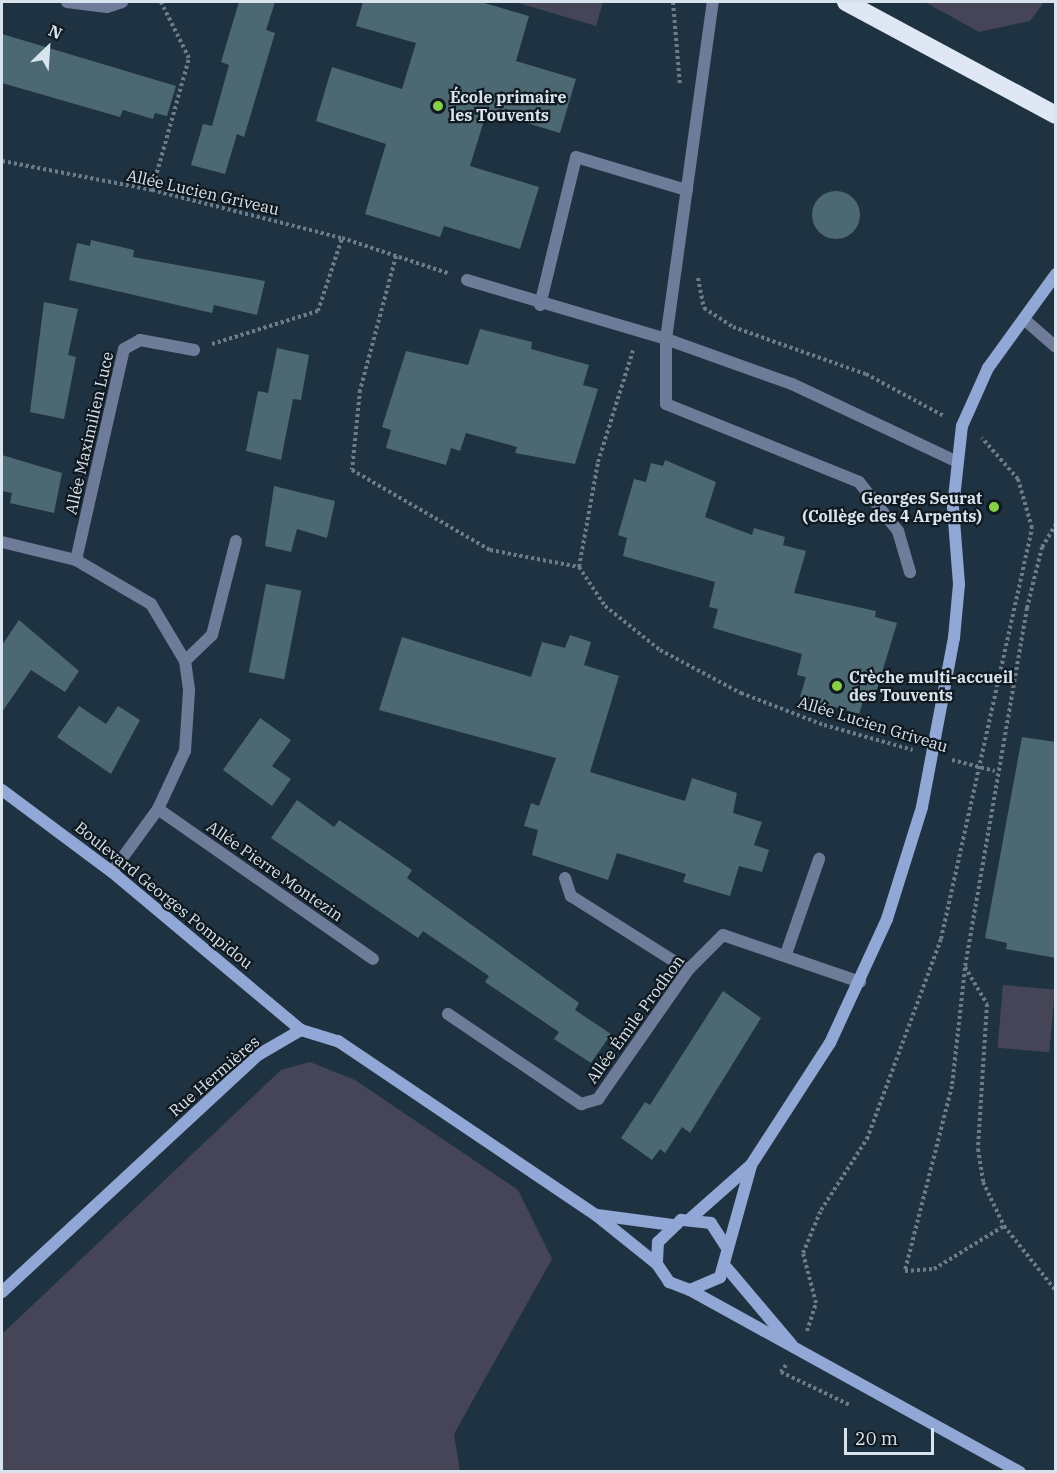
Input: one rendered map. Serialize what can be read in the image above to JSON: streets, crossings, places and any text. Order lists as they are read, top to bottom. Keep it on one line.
{"streets":{"main road":["Boulevard Georges Pompidou","Rue Hermières"],"street":["Allée Maximilien Luce","Allée Pierre Montezin","Allée Émile Prodhon"],"path":["Allée Lucien Griveau"]},"crossings":[["Boulevard Georges Pompidou","Rue Hermières"]],"places":["École primaire les Touvents","Georges Seurat (Collège des 4 Arpents)","Crèche multi-accueil des Touvents"],"scale_bar":"20 m","north":"top right"}
